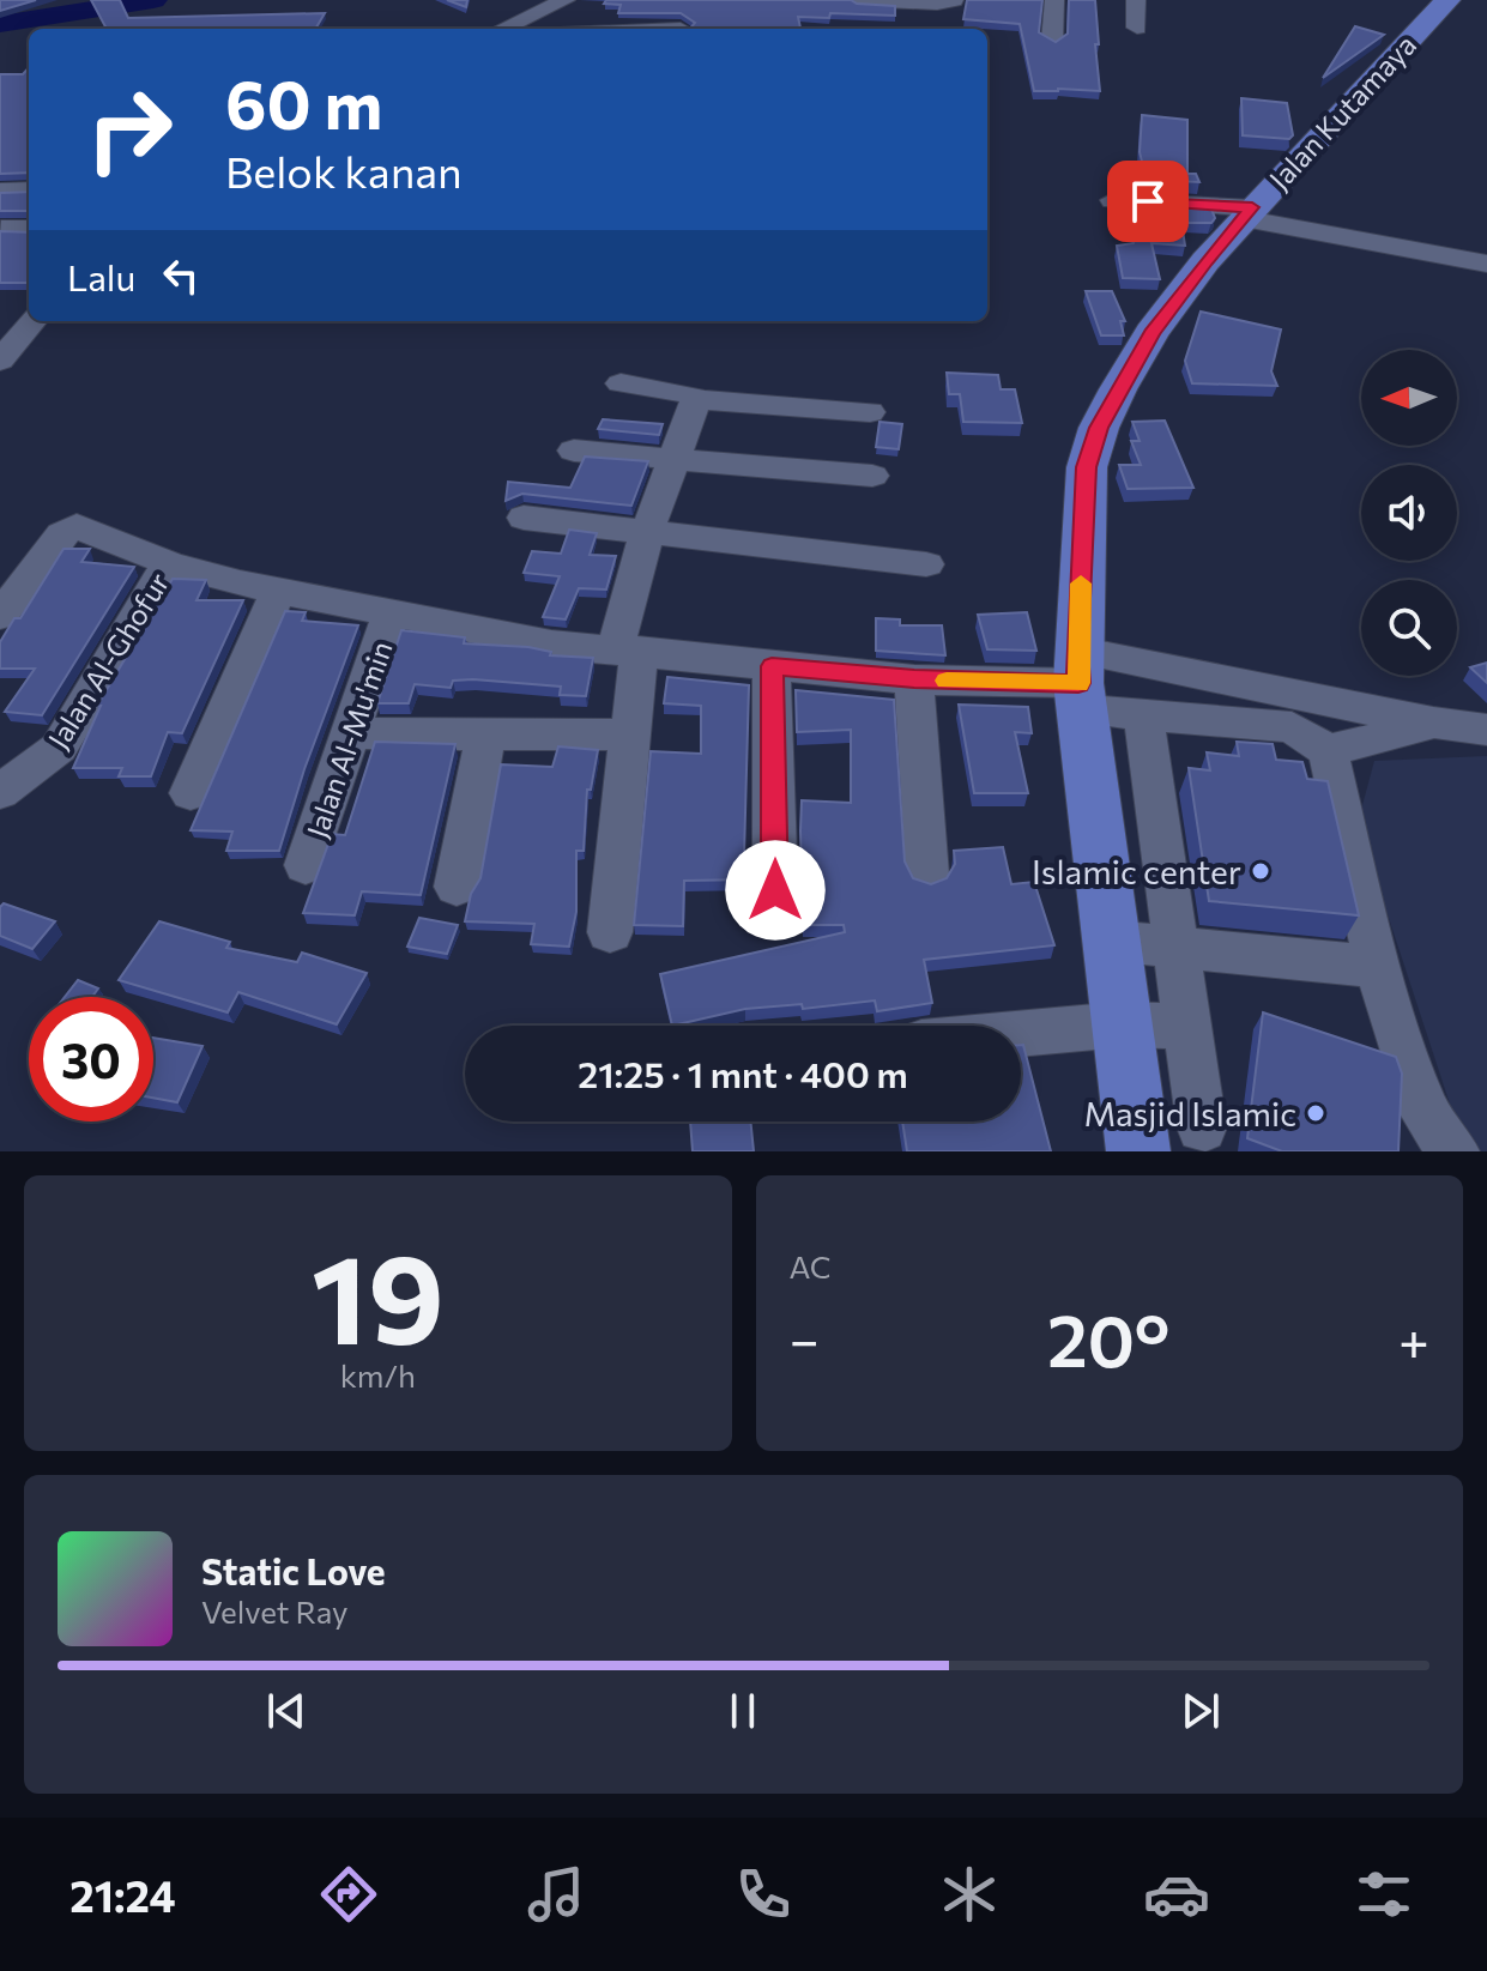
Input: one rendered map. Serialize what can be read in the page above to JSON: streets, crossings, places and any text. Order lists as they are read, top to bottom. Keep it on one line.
{"streets":{"main road":["Jalan Kutamaya"],"street":["Jalan Al-Ghofur","Jalan Al-Mu'min"]},"places":["Islamic center","Masjid Islamic"],"north":"left","page":{"turn":["60 m","Belok kanan"],"then":"Lalu","limit":"30","trip":"21:25 · 1 mnt · 400 m","tile":[["19","km/h"],"AC"],"heat":["−","20°","+"],"song":["Static Love","Velvet Ray"],"tabs":"21:24"}}
